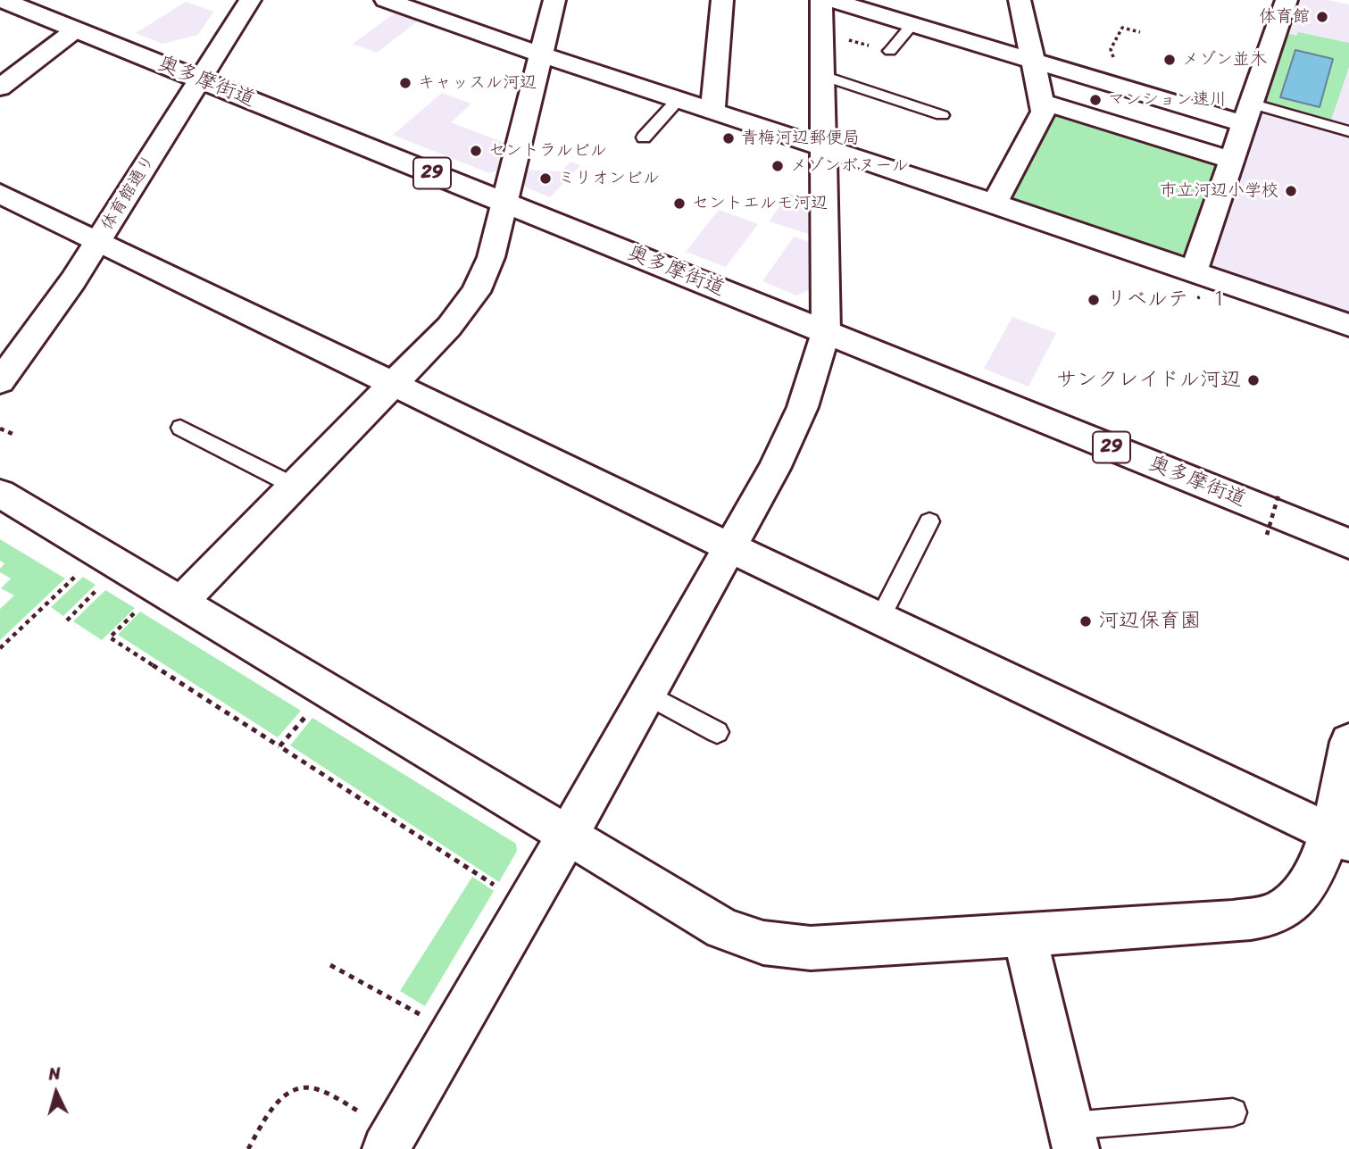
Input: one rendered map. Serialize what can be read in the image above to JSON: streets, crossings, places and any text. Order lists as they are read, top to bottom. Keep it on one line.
{"streets":{"street":["奥多摩街道","29","体育館通り"]},"crossings":[["奥多摩街道","体育館通り"]],"places":["体育館","メゾン並木","キャッスル河辺","マンション速川","青梅河辺郵便局","セントラルビル","メゾンボヌール","ミリオンビル","市立河辺小学校","セントエルモ河辺","リベルテ・１","サンクレイドル河辺","河辺保育園"],"north":"top"}
